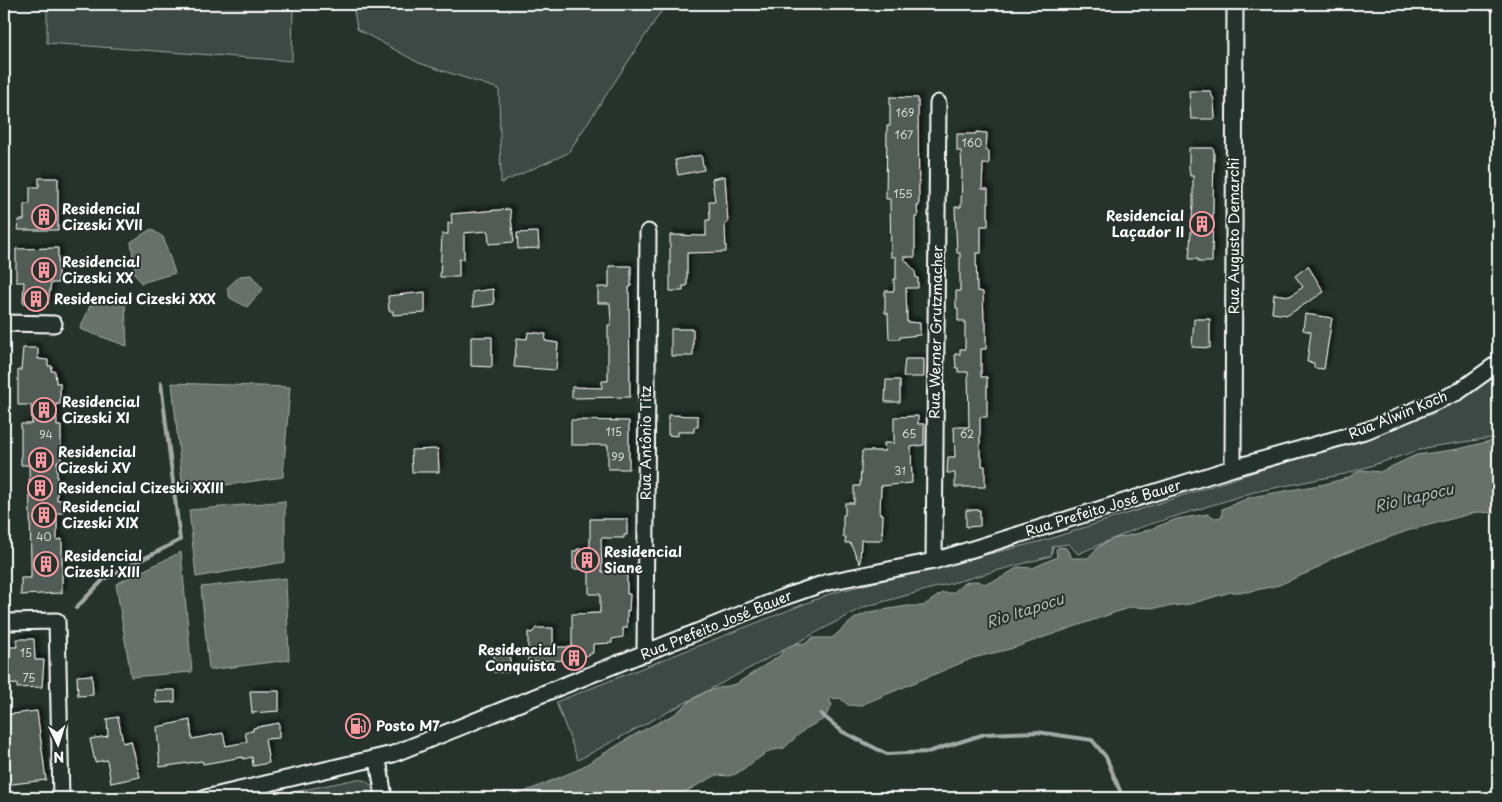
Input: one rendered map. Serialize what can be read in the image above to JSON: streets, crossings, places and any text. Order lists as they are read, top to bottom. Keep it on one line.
{"streets":{"street":["Rua Augusto Demarchi","Rua Werner Grutzmacher","Rua Alwin Koch","Rua Antônio Titz","Rua Prefeito José Bauer"]},"crossings":[["Rua Augusto Demarchi","Rua Alwin Koch"],["Rua Augusto Demarchi","Rua Prefeito José Bauer"],["Rua Werner Grutzmacher","Rua Prefeito José Bauer"],["Rua Alwin Koch","Rua Prefeito José Bauer"],["Rua Antônio Titz","Rua Prefeito José Bauer"]],"water":["Rio Itapocu"],"places":{"building":["Residencial Cizeski XVII","Residencial Laçador II","Residencial Cizeski XX","Residencial Cizeski XXX","Residencial Cizeski XI","Residencial Cizeski XV","Residencial Cizeski XXIII","Residencial Cizeski XIX","Residencial Siane","Residencial Cizeski XIII","Residencial Conquista"],"fuel station":["Posto M7"]},"house_numbers":["169","167","160","155","115","65","62","94","99","31","40","15","75"],"north":"bottom"}
